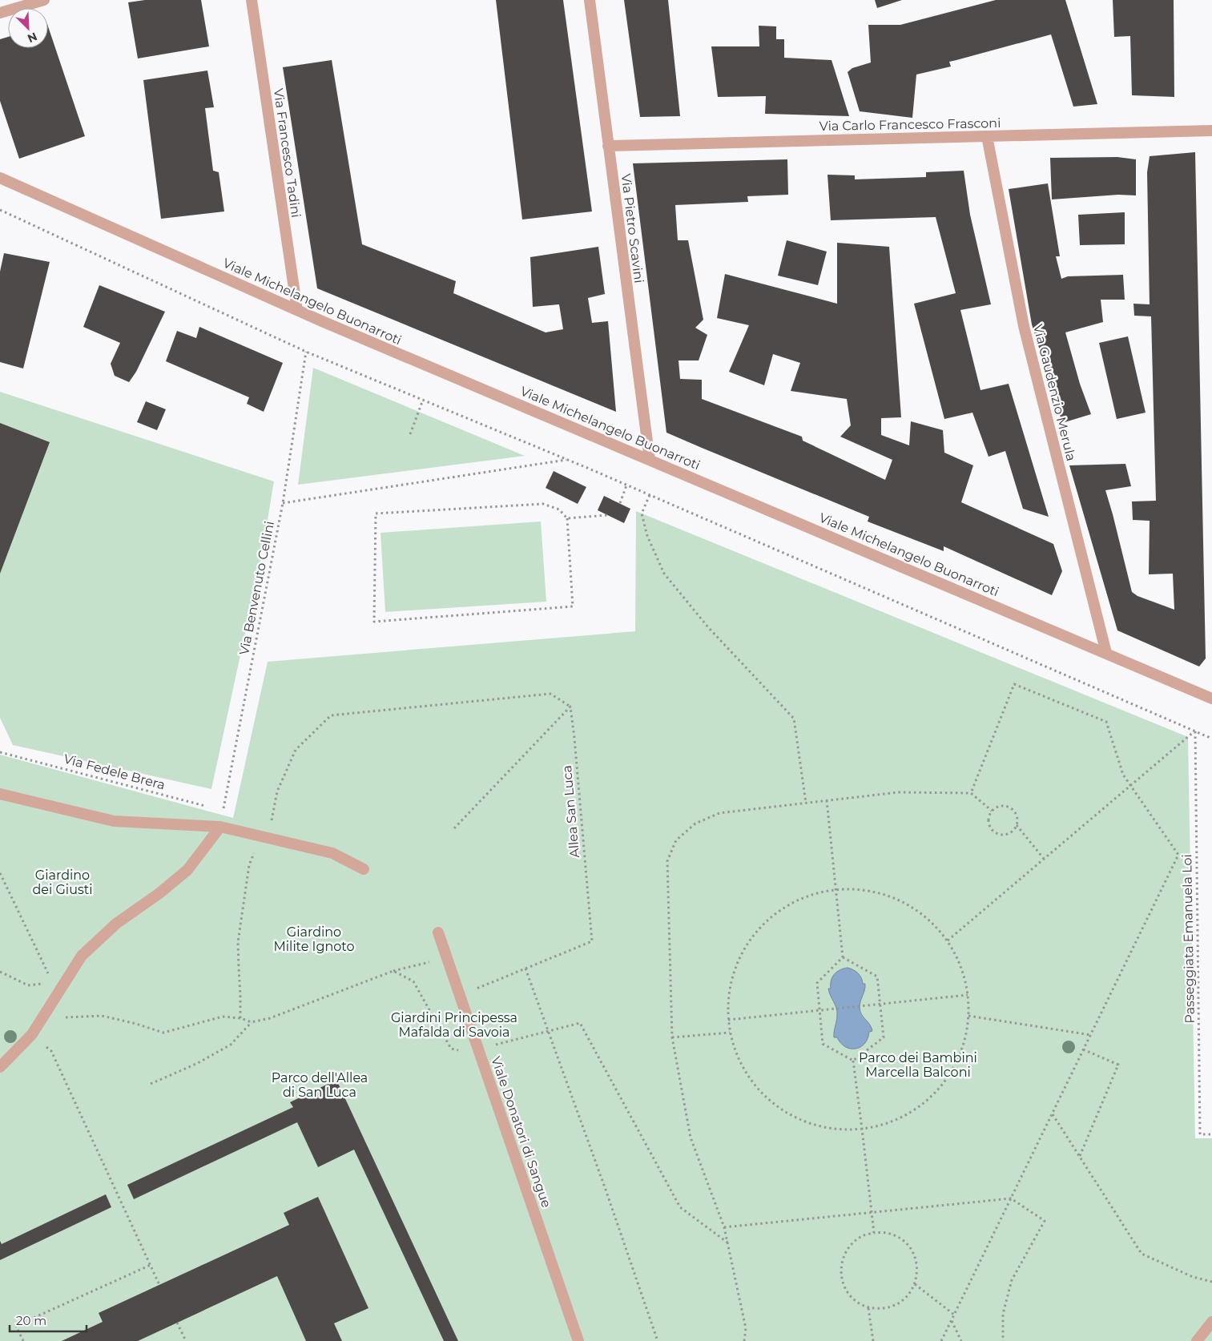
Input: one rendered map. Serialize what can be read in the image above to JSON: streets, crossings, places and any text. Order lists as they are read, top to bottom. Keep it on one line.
{"streets":{"street":["Via Carlo Francesco Frasconi","Via Francesco Tadini","Via Pietro Scavini","Viale Michelangelo Buonarroti","Via Gaudenzio Merula","Viale Donatori di Sangue"],"path":["Via Benvenuto Cellini","Via Fedele Brera","Allea San Luca","Passeggiata Emanuela Loi"]},"crossings":[["Via Carlo Francesco Frasconi","Via Pietro Scavini"],["Via Carlo Francesco Frasconi","Via Gaudenzio Merula"],["Via Francesco Tadini","Viale Michelangelo Buonarroti"],["Via Pietro Scavini","Viale Michelangelo Buonarroti"],["Viale Michelangelo Buonarroti","Via Gaudenzio Merula"],["Allea San Luca","Viale Donatori di Sangue"]],"parks":["Giardino dei Giusti","Giardino Milite Ignoto","Giardini Principessa Mafalda di Savoia","Parco dei Bambini Marcella Balconi","Parco dell'Allea di San Luca"],"scale_bar":"20 m","north":"bottom right"}
